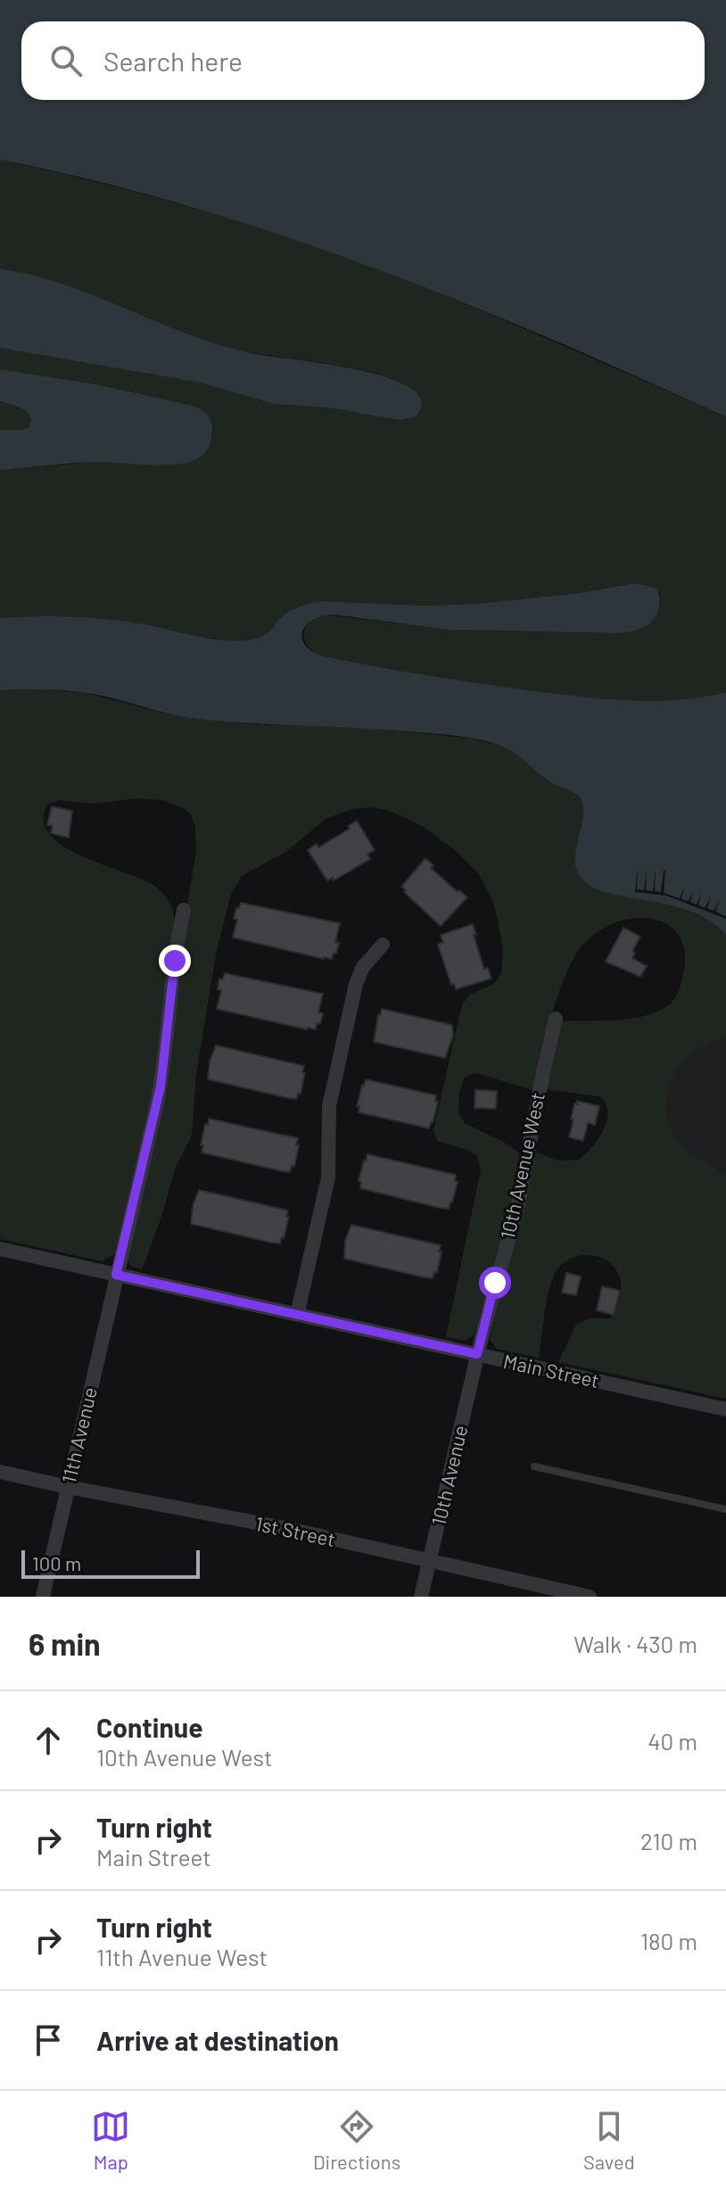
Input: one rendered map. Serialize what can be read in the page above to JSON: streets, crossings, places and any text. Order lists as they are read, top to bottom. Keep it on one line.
{"streets":{"street":["10th Avenue West","Main Street","11th Avenue","10th Avenue","1st Street"]},"crossings":[["10th Avenue West","Main Street"],["10th Avenue West","10th Avenue"],["Main Street","11th Avenue"],["Main Street","10th Avenue"],["11th Avenue","1st Street"],["10th Avenue","1st Street"]],"scale_bar":"100 m","page":{"search":"Search here","scale":"100 m","heading":["6 min","Walk · 430 m"],"list":[["Continue","10th Avenue West","40 m"],["Turn right","Main Street","210 m"],["Turn right","11th Avenue West","180 m"],"Arrive at destination"],"nav":["Map","Directions","Saved"]}}
